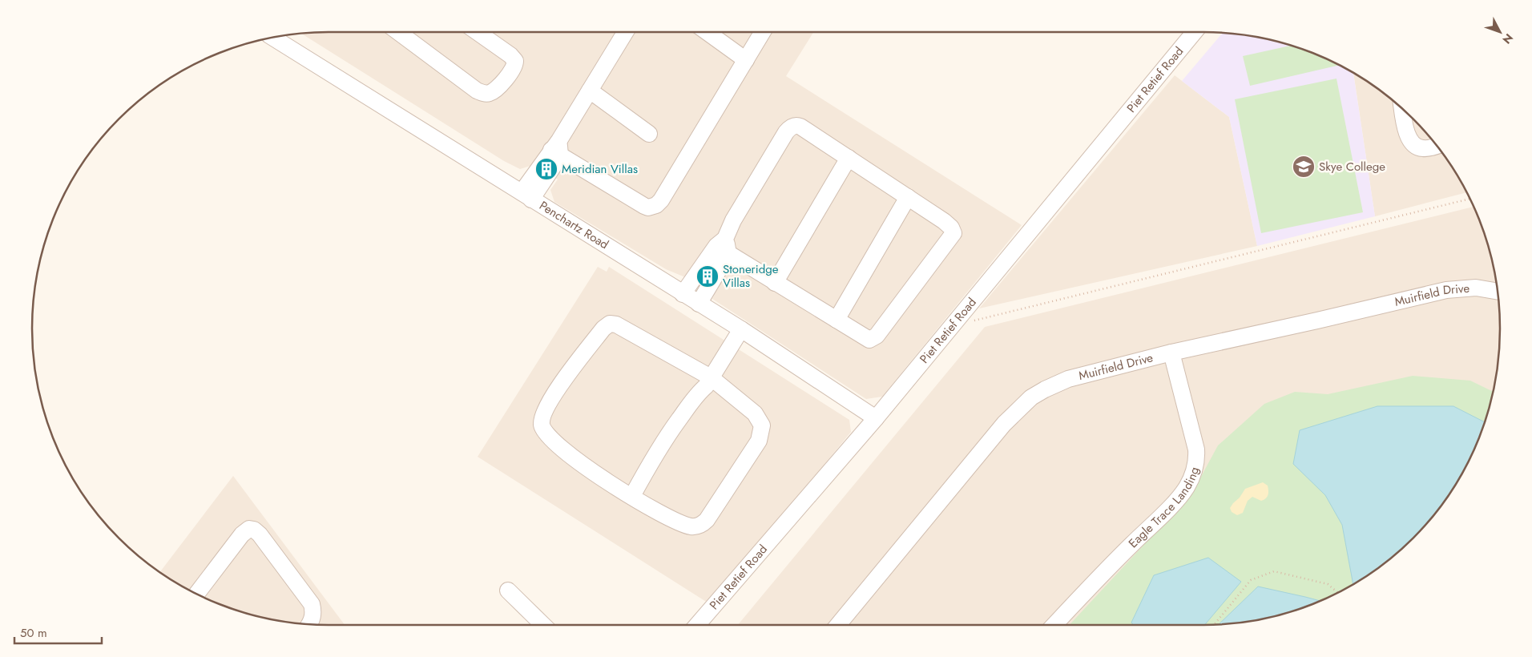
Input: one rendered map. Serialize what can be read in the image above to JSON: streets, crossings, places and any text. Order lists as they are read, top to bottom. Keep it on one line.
{"streets":{"street":["Piet Retief Road","Penchartz Road","Muirfield Drive","Eagle Trace Landing"]},"crossings":[["Piet Retief Road","Penchartz Road"],["Muirfield Drive","Eagle Trace Landing"]],"places":{"school or university":["Skye College"],"building":["Meridian Villas","Stoneridge Villas"]},"scale_bar":"50 m","north":"bottom right"}
